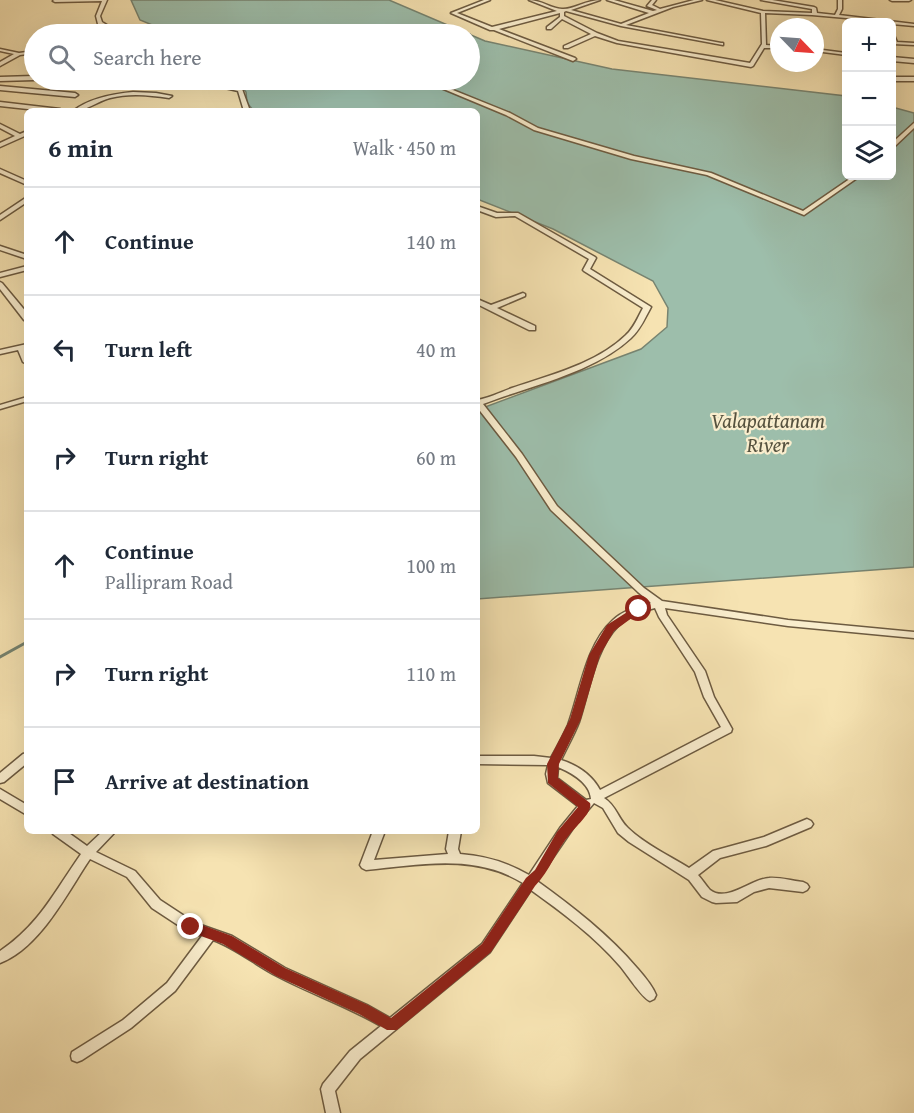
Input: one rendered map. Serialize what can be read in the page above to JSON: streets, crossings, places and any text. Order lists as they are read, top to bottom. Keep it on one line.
{"water":["Valapattanam River"],"north":"bottom right","page":{"map_buttons":["+","−"],"search":"Search here","heading":["6 min","Walk · 450 m"],"list":[["Continue","140 m"],["Turn left","40 m"],["Turn right","60 m"],["Continue","Pallipram Road","100 m"],["Turn right","110 m"],"Arrive at destination"]}}
